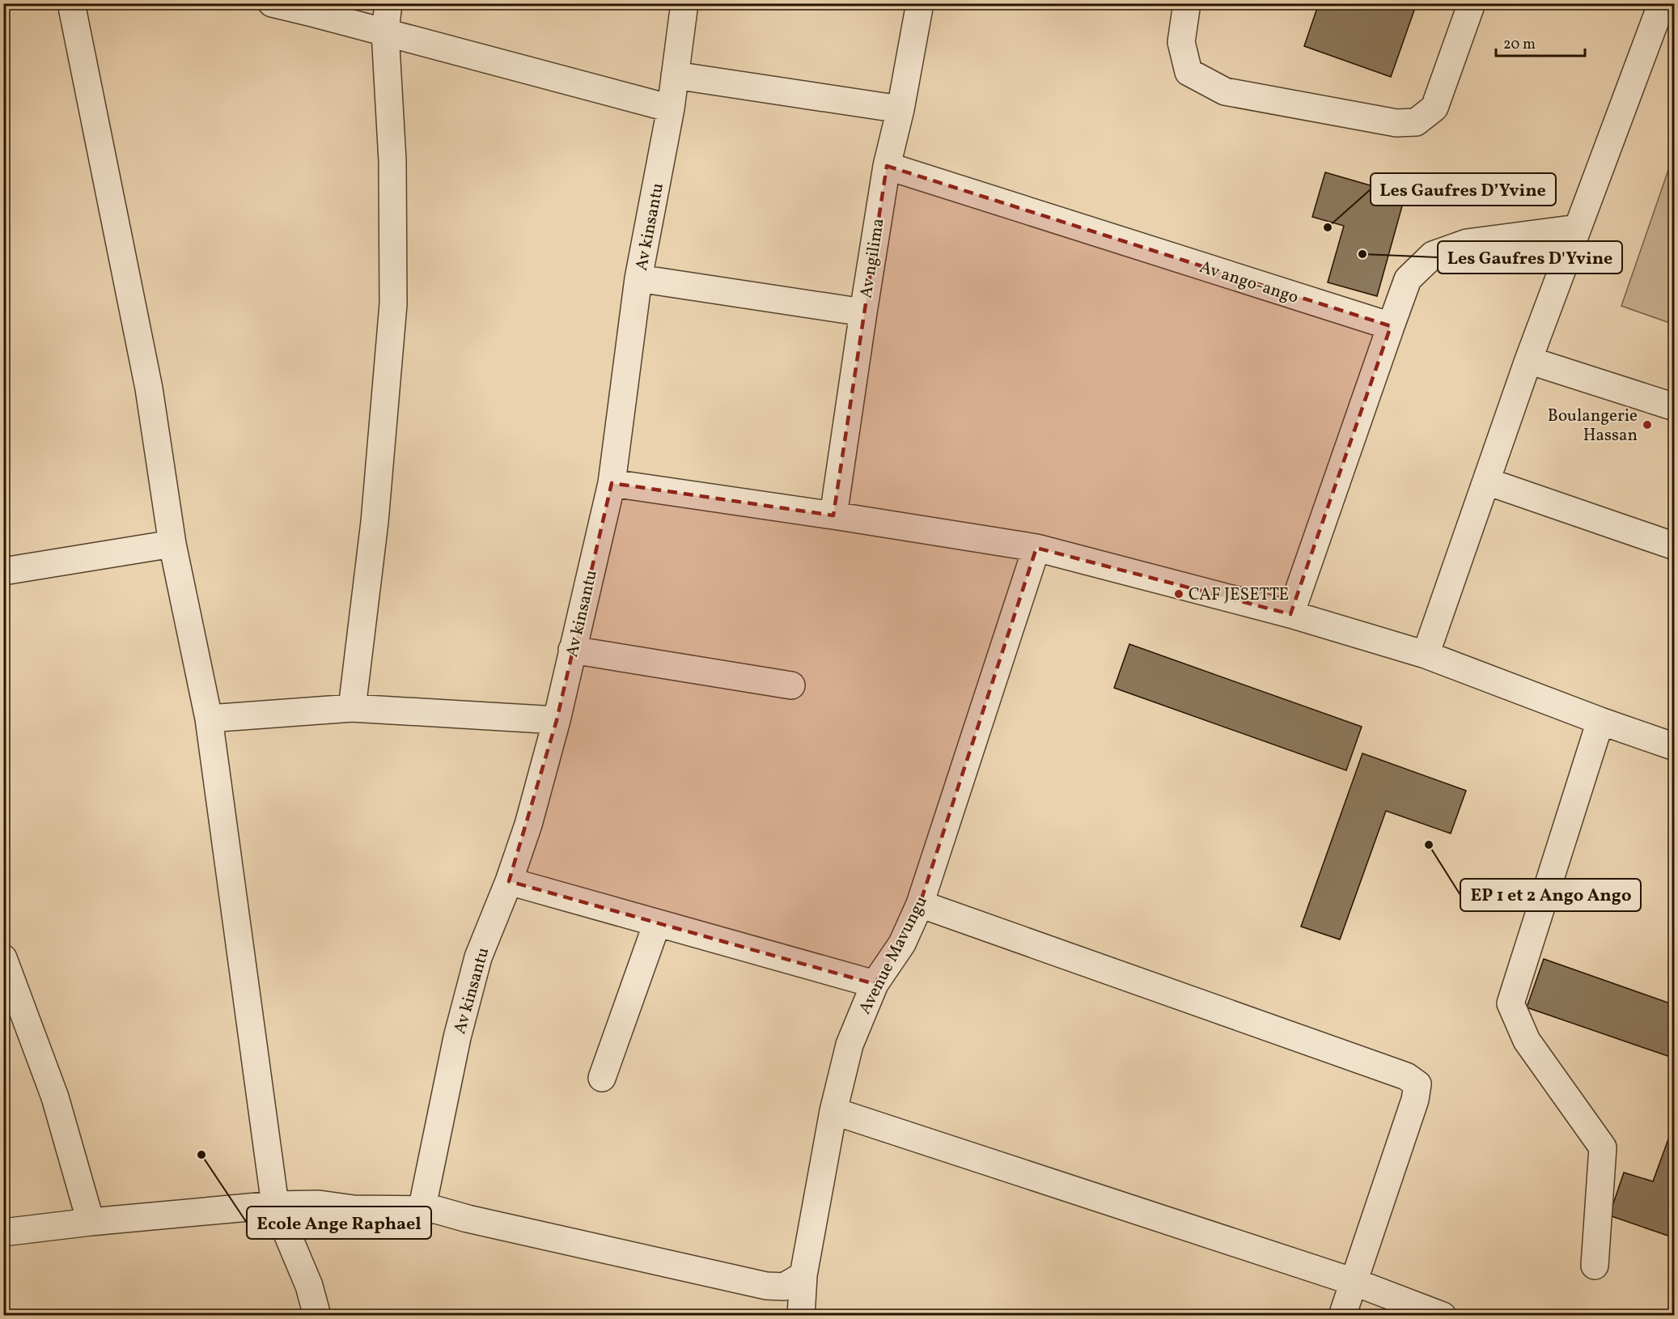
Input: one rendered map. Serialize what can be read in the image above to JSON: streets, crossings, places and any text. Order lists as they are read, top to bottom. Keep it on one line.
{"streets":{"street":["Av kinsantu","Av ngilima","Av ango-ango","Avenue Mavungu"]},"crossings":[["Av ngilima","Av ango-ango"]],"places":["Les Gaufres D’Yvine","Les Gaufres D'Yvine","Boulangerie Hassan","CAF JESETTE","EP 1 et 2 Ango Ango","Ecole Ange Raphael"],"scale_bar":"20 m"}
